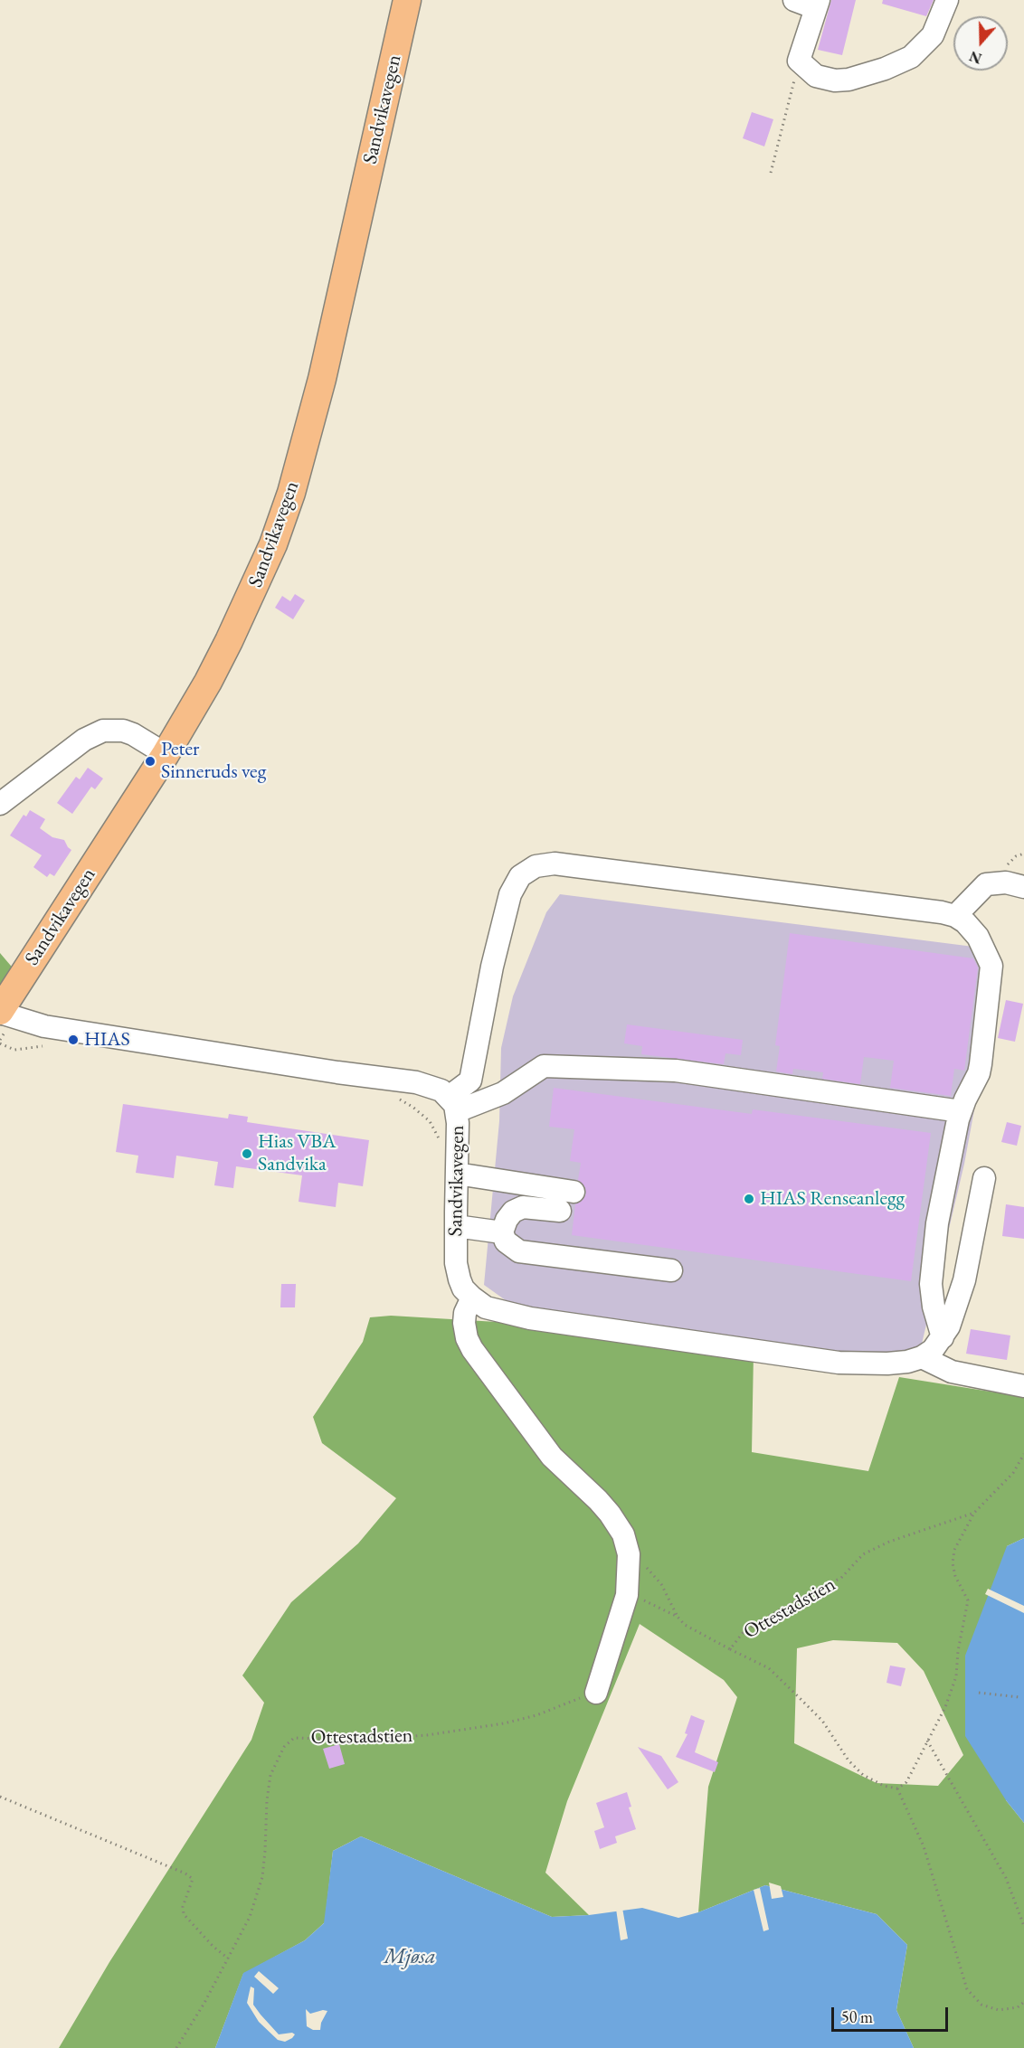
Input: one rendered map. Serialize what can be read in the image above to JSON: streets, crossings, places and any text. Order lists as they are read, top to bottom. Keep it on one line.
{"streets":{"main road":["Sandvikavegen"],"path":["Ottestadstien"]},"water":["Mjøsa"],"places":["Peter Sinneruds veg","HIAS","Hias VBA Sandvika","HIAS Renseanlegg"],"scale_bar":"50 m","north":"bottom"}
